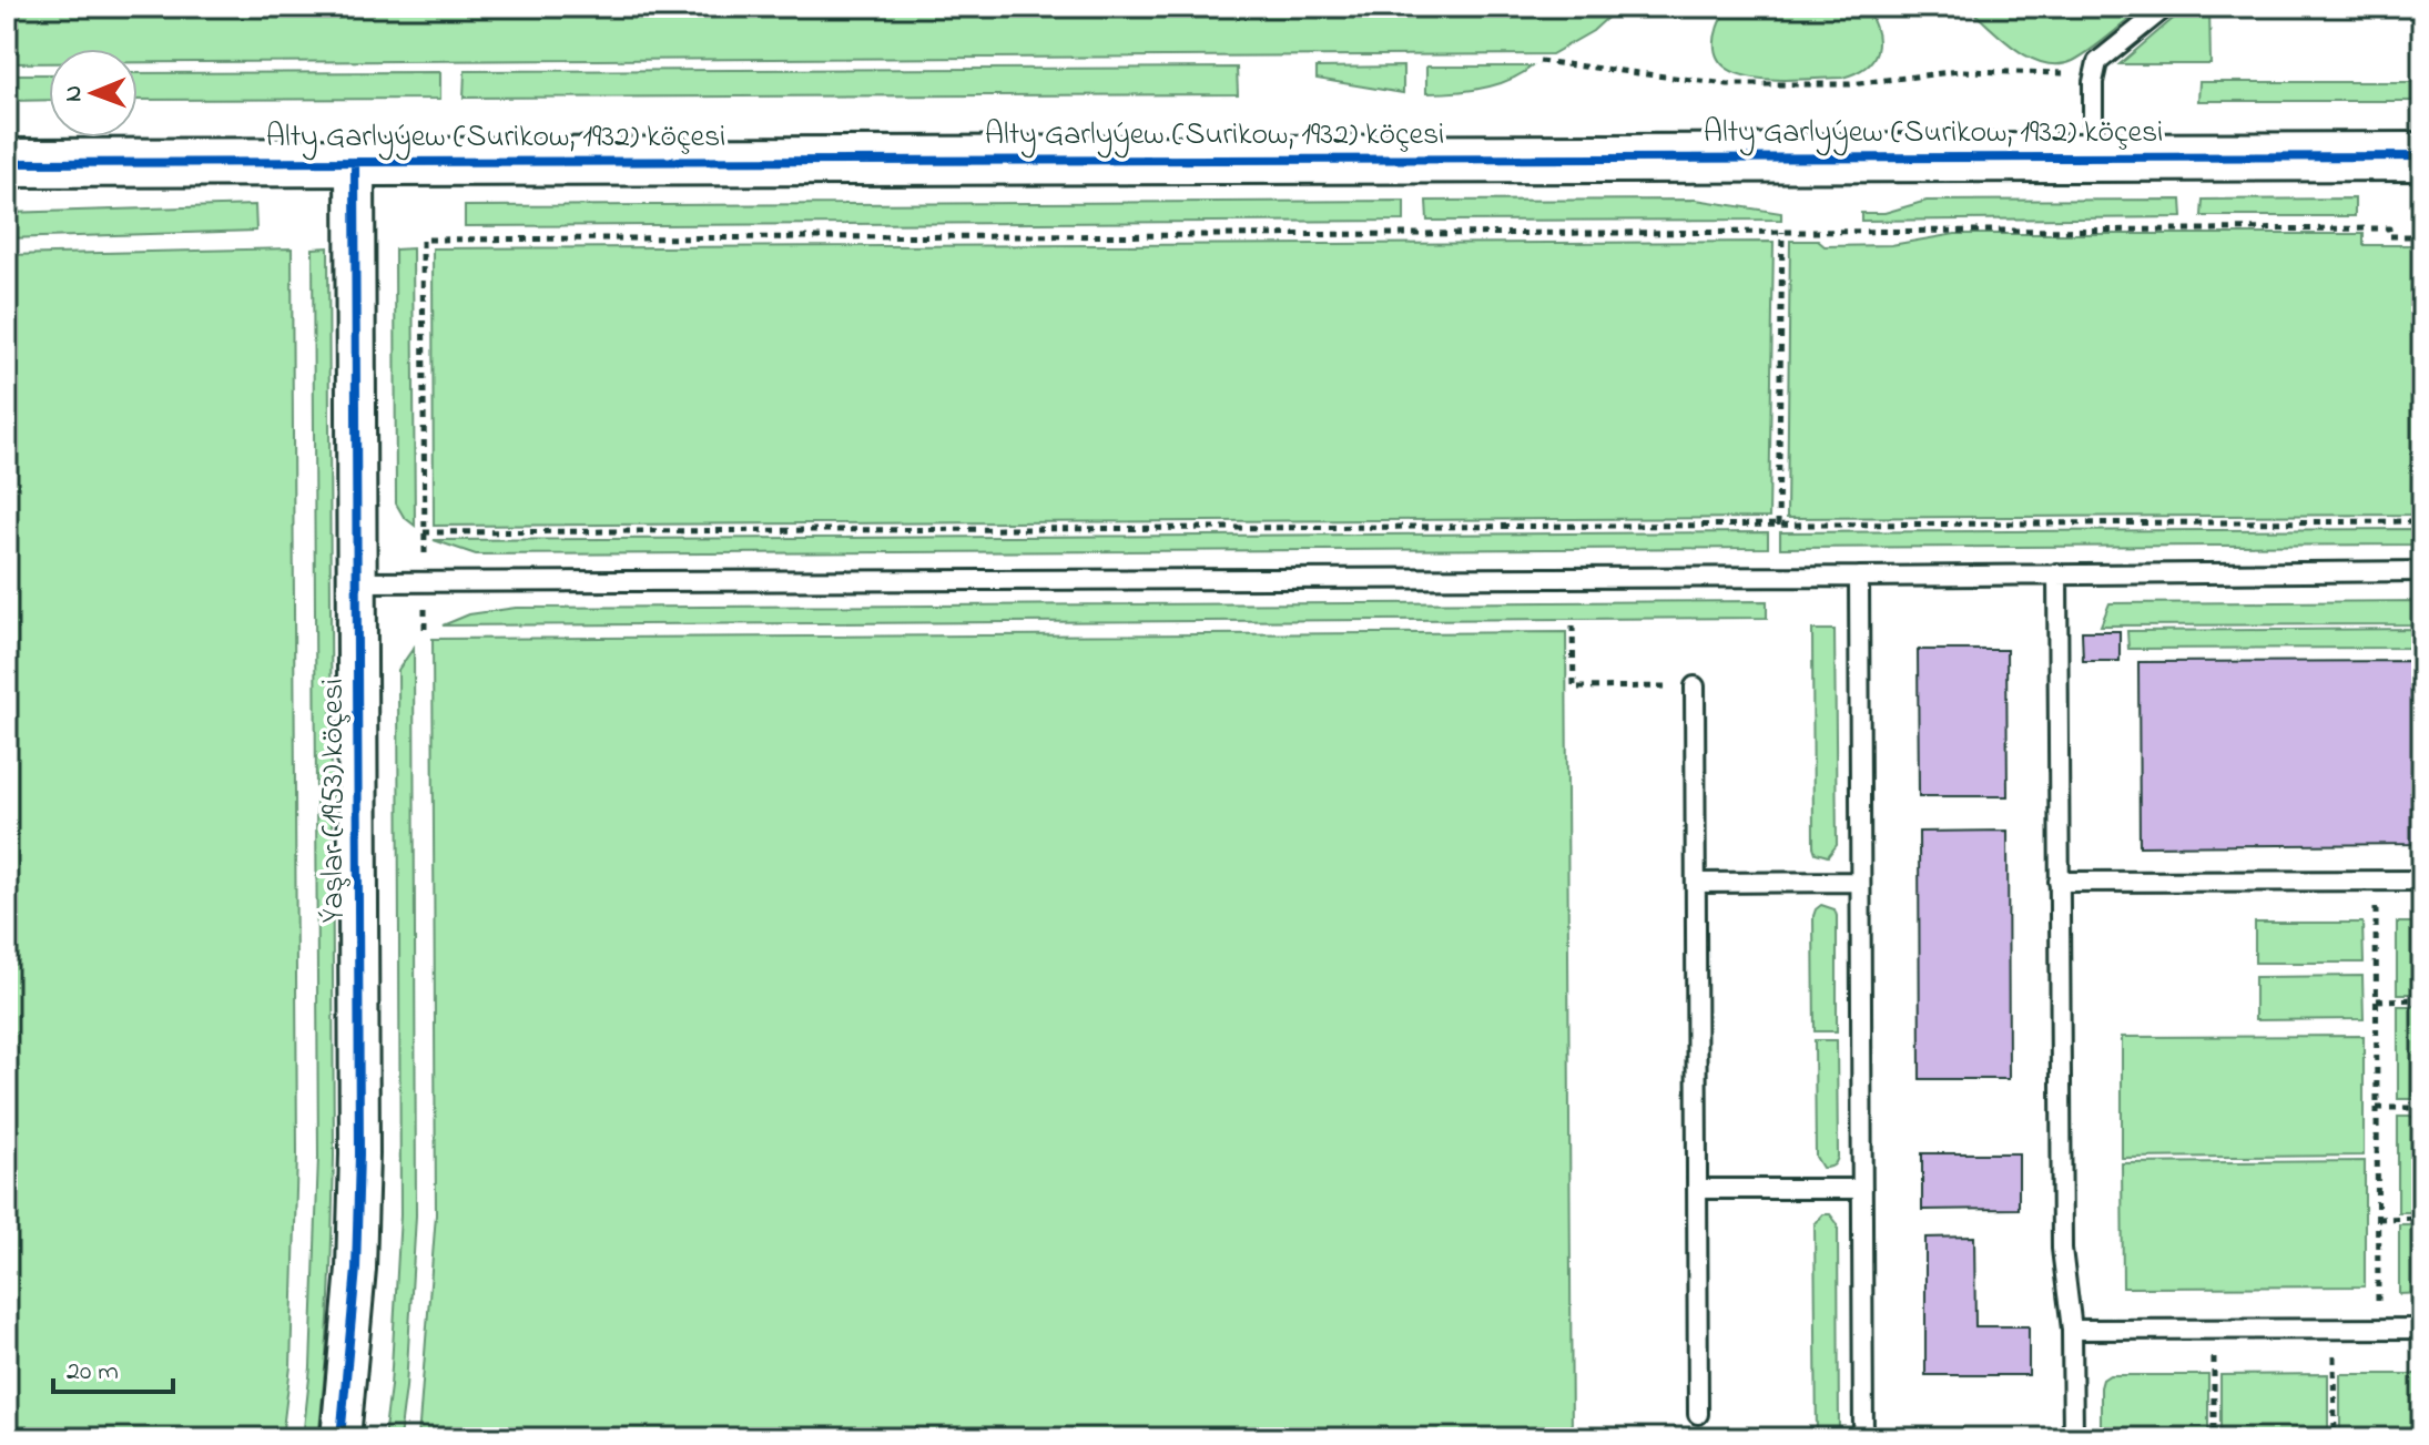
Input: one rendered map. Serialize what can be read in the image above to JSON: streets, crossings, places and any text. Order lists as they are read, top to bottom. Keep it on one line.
{"streets":{"street":["Alty Garlyýew (Surikow, 1932) köçesi","Ýaşlar (1953) köçesi"]},"crossings":[["Alty Garlyýew (Surikow, 1932) köçesi","Ýaşlar (1953) köçesi"]],"scale_bar":"20 m","north":"left"}
